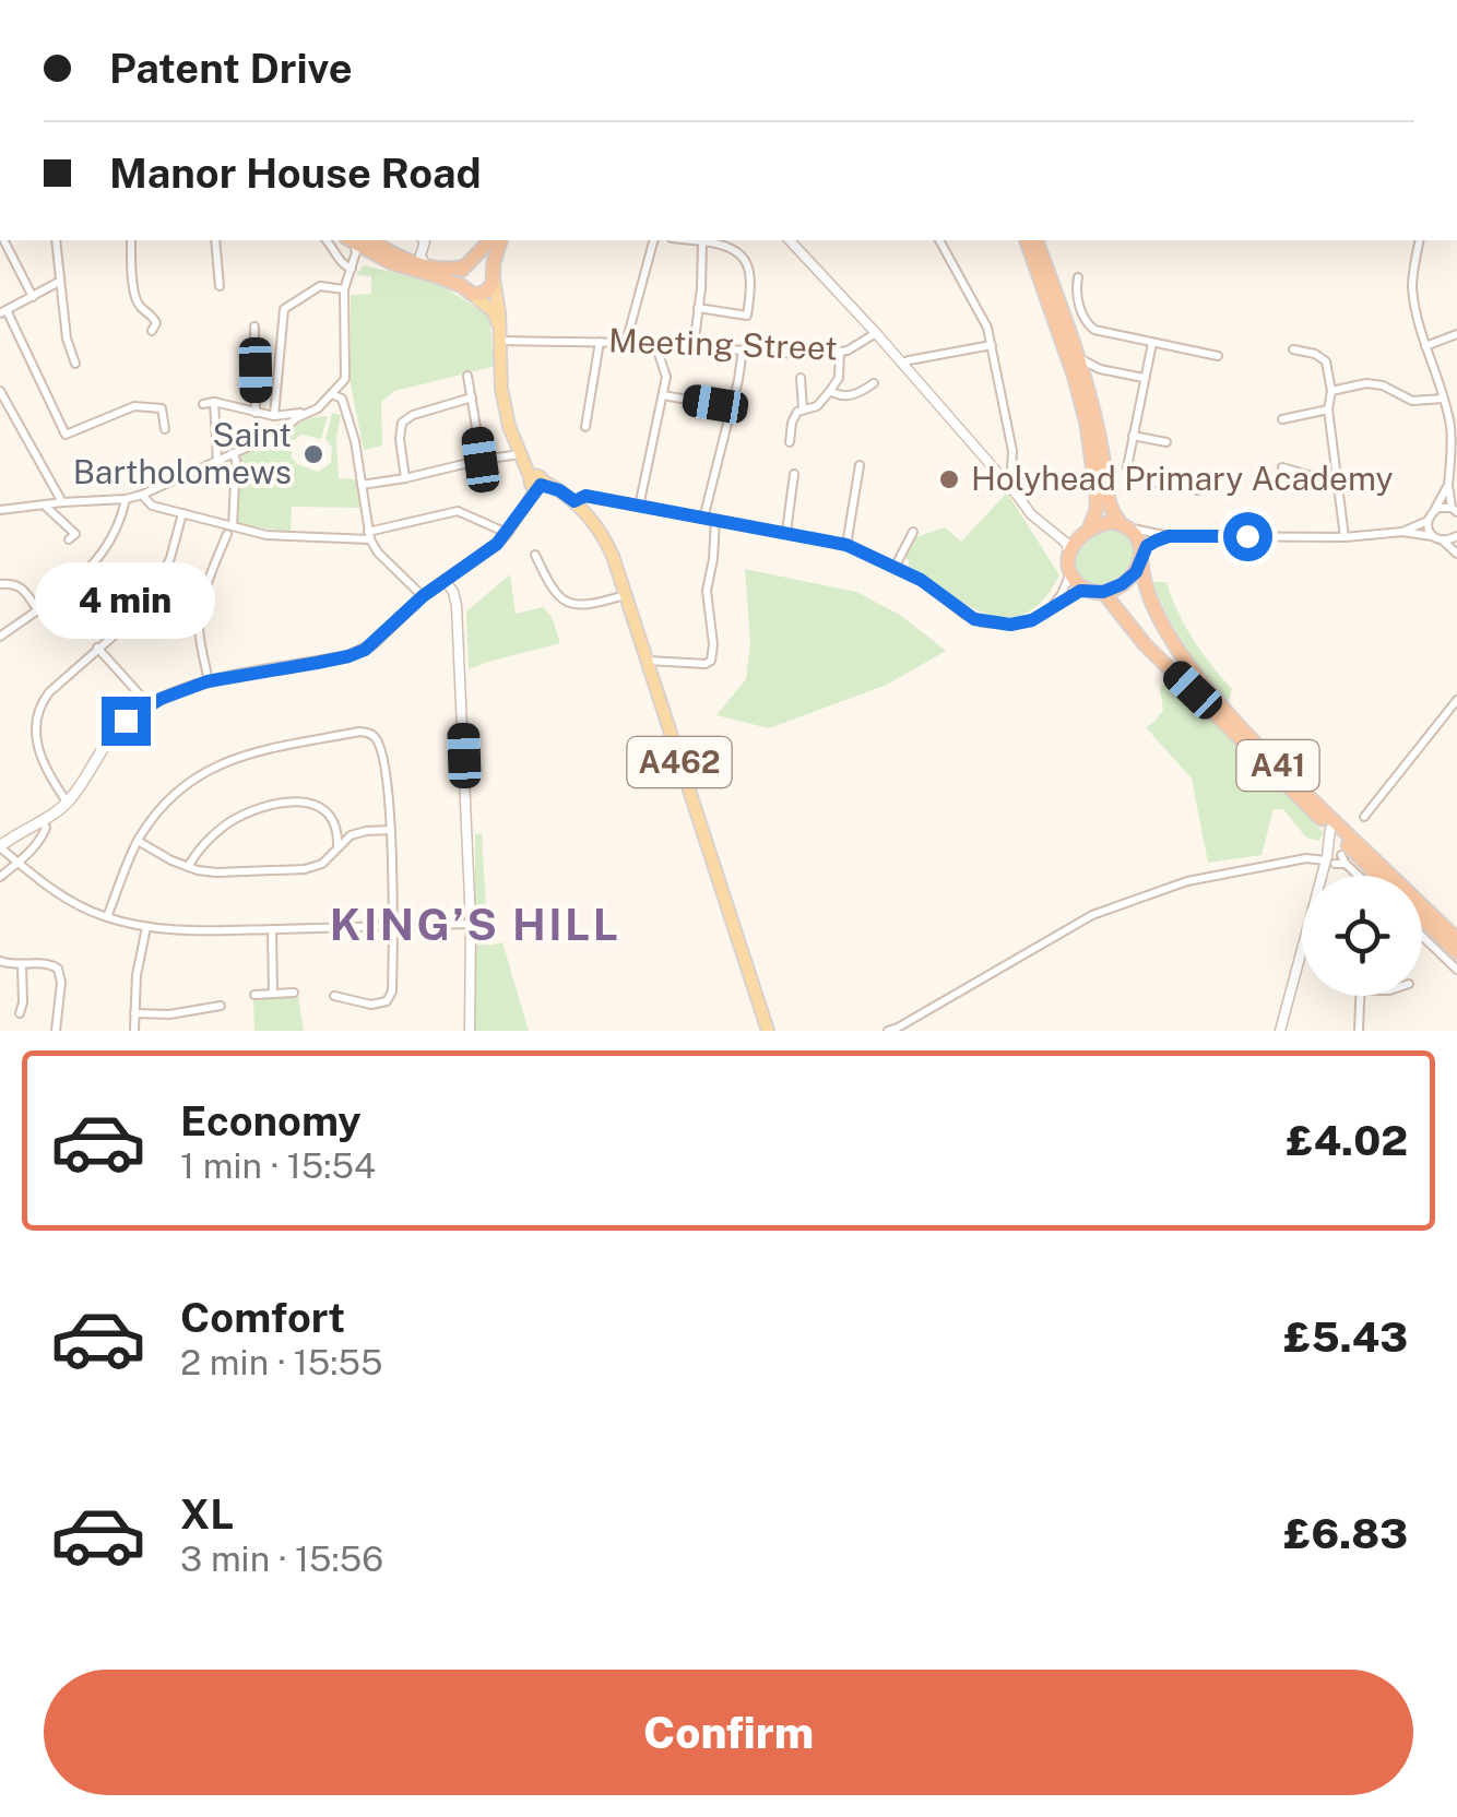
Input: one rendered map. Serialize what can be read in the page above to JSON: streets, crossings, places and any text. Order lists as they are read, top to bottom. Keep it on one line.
{"streets":{"highway":["A41"],"main road":["A462"],"street":["Meeting Street"]},"districts":["KING’S HILL"],"places":["Saint Bartholomews","Holyhead Primary Academy"],"page":{"banner":["Patent Drive","Manor House Road"],"bubble":"4 min","list":[{"name":"Economy","note":"1 min · 15:54","value":"£4.02"},{"name":"Comfort","note":"2 min · 15:55","value":"£5.43"},{"name":"XL","note":"3 min · 15:56","value":"£6.83"}],"buttons":"Confirm"}}
